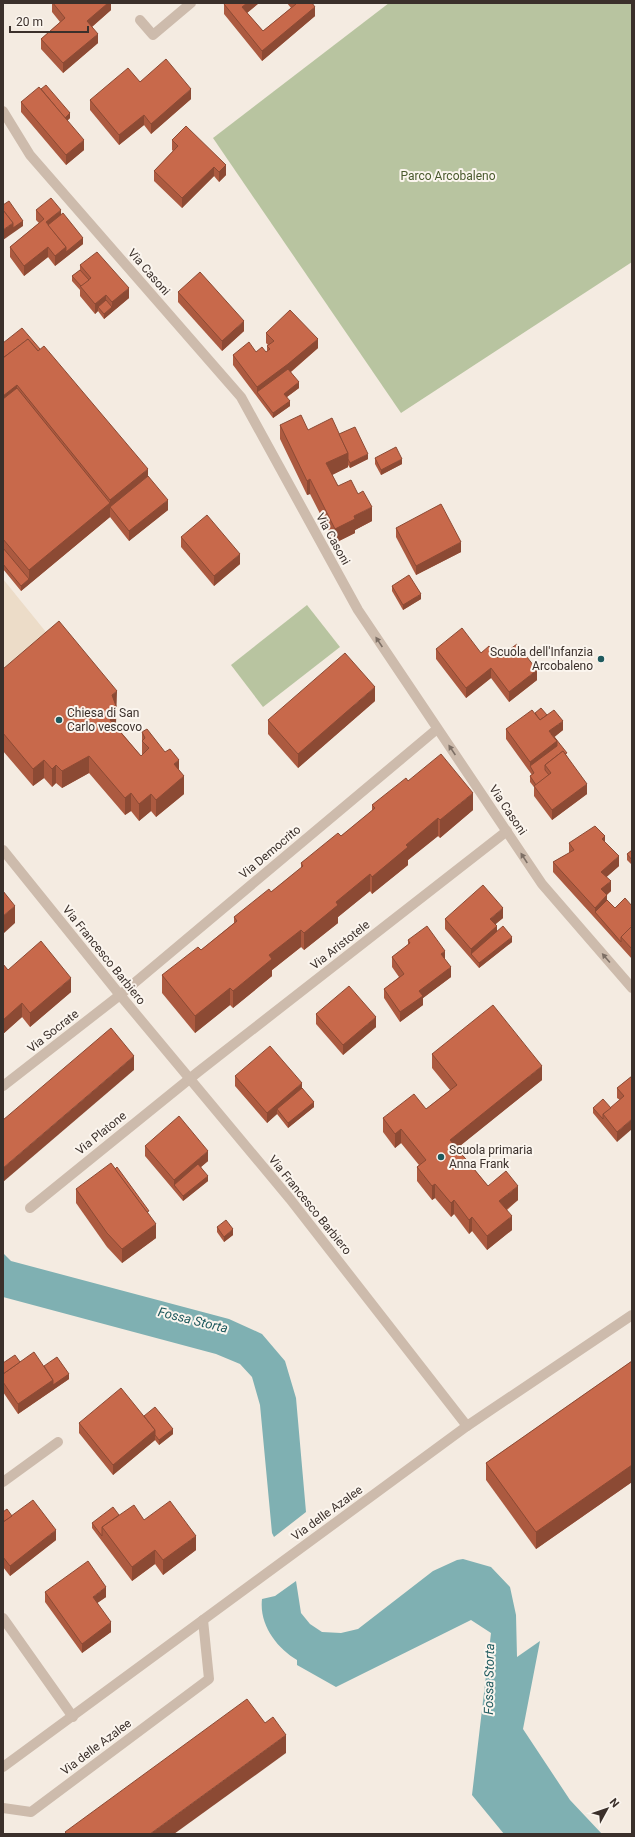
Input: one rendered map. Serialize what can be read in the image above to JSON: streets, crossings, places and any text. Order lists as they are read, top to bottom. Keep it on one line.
{"streets":{"street":["Via Casoni","Via Democrito","Via Aristotele","Via Francesco Barbiero","Via Socrate","Via Platone","Via delle Azalee"]},"crossings":[["Via Casoni","Via Democrito"],["Via Casoni","Via Aristotele"],["Via Democrito","Via Francesco Barbiero"],["Via Democrito","Via Socrate"],["Via Aristotele","Via Francesco Barbiero"],["Via Aristotele","Via Platone"],["Via Francesco Barbiero","Via Socrate"],["Via Francesco Barbiero","Via Platone"],["Via Francesco Barbiero","Via delle Azalee"]],"one_way":["Via Casoni"],"water":["Fossa Storta"],"parks":["Parco Arcobaleno"],"places":["Scuola dell'Infanzia Arcobaleno","Chiesa di San Carlo vescovo","Scuola primaria Anna Frank"],"scale_bar":"20 m","north":"top right"}
